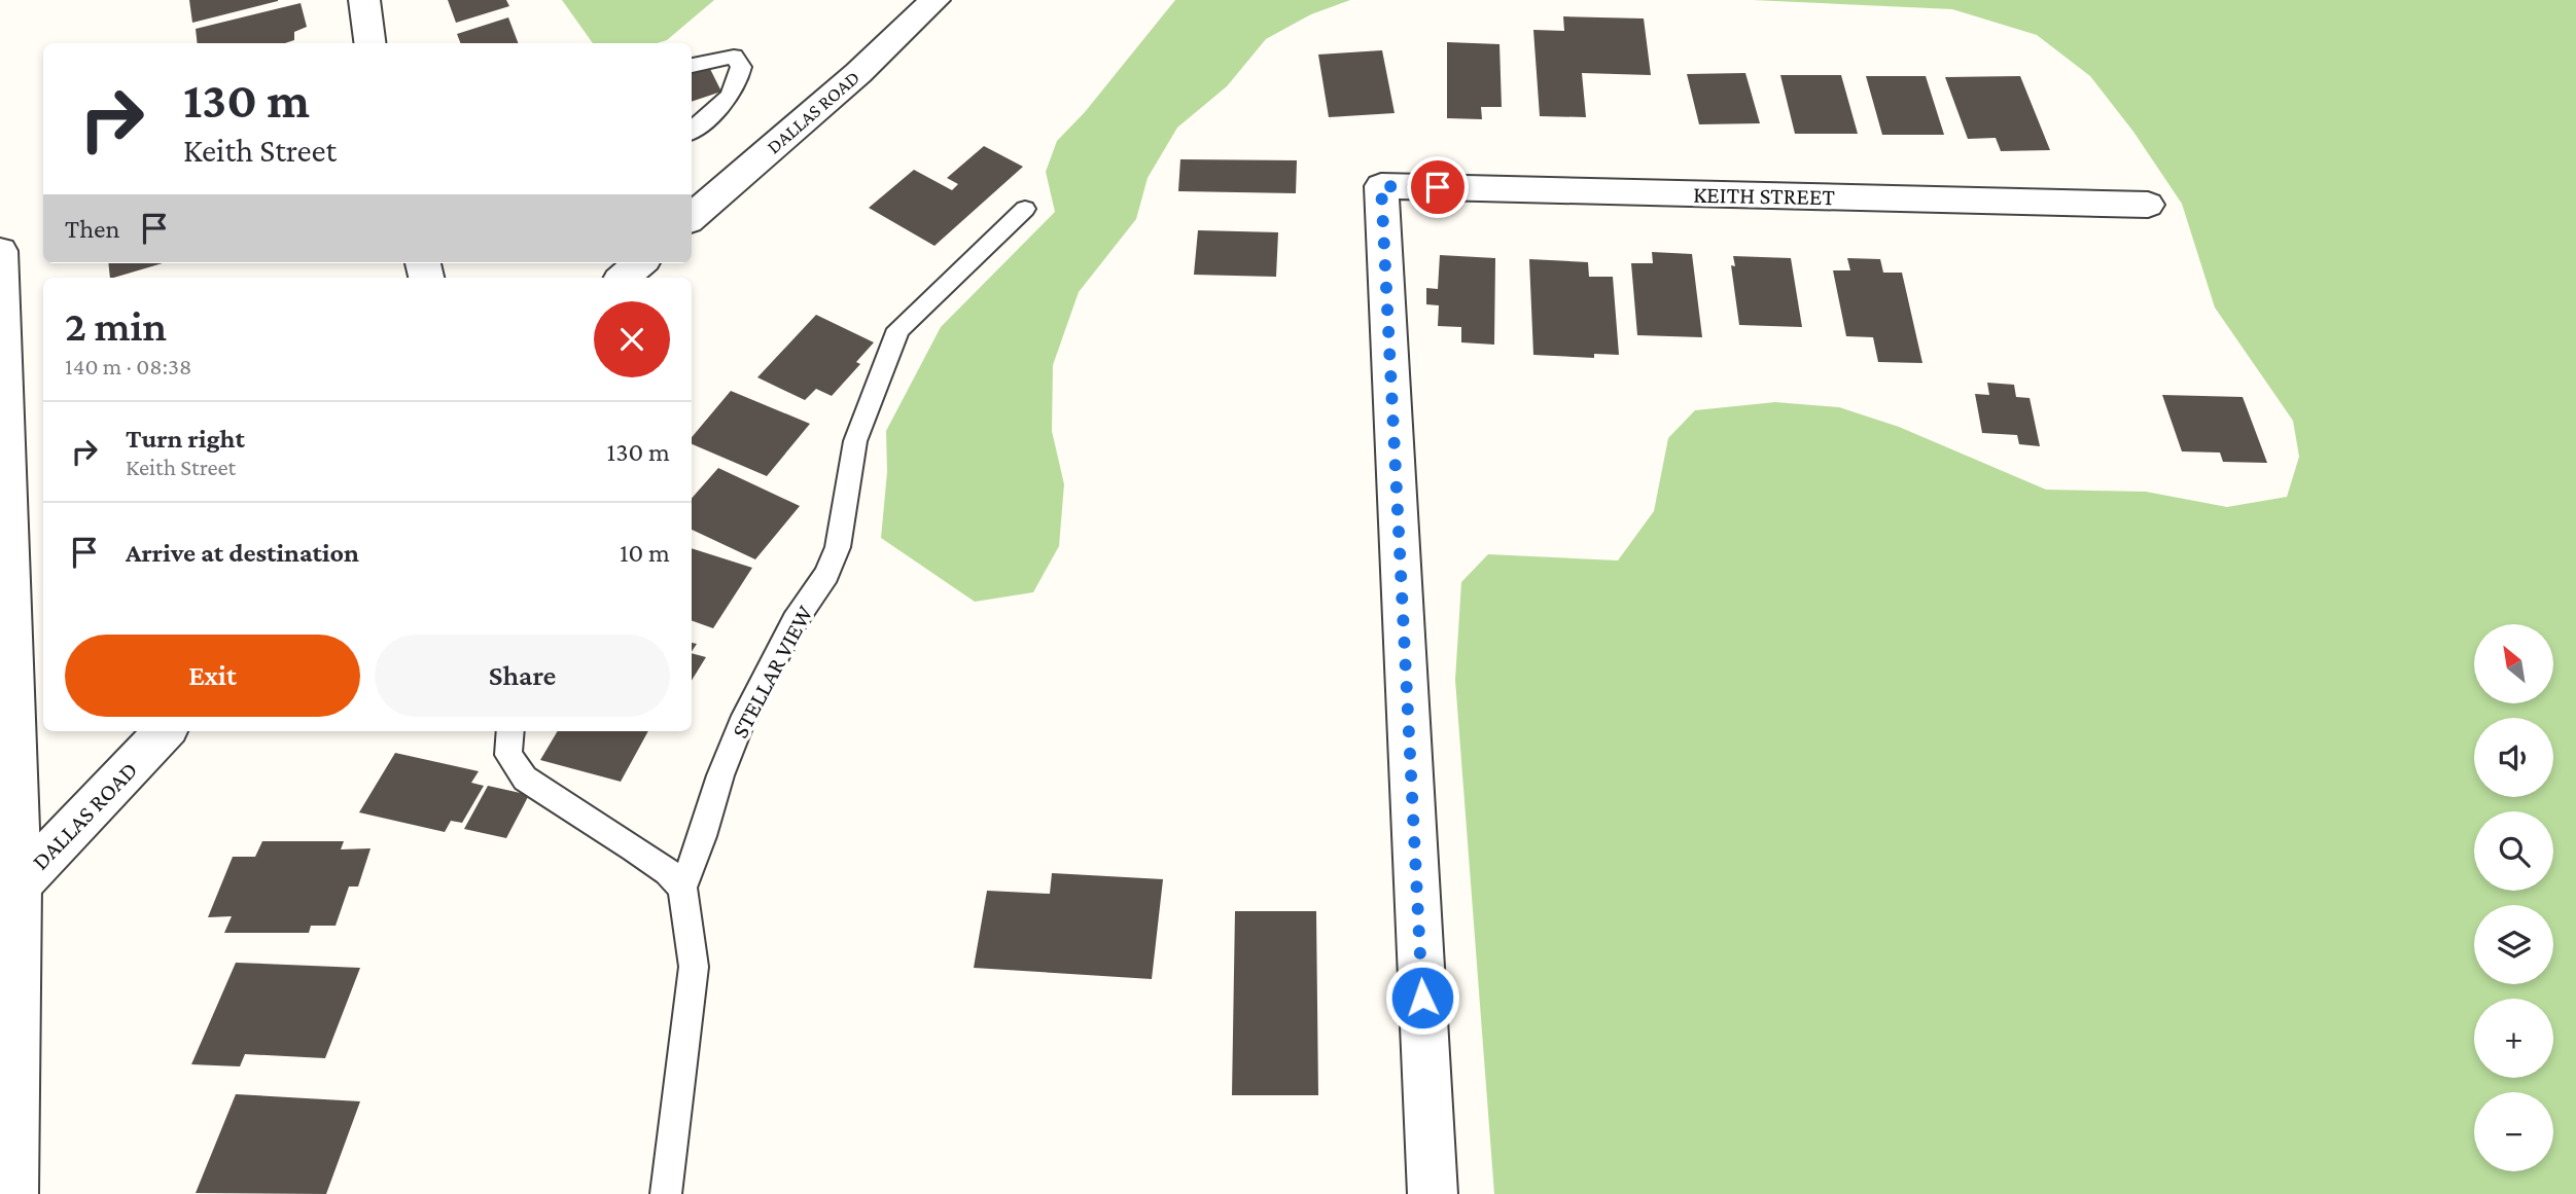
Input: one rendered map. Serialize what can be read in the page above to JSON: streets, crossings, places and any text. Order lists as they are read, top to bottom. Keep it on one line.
{"streets":{"street":["DALLAS ROAD","KEITH STREET"],"lane":["STELLAR VIEW"]},"north":"top left","page":{"turn":["130 m","Keith Street"],"then":"Then","heading":["2 min","140 m · 08:38"],"list":[{"name":"Turn right","note":"Keith Street","value":"130 m"},{"name":"Arrive at destination","value":"10 m"}],"buttons":["Exit","Share"],"map_buttons":["+","−"]}}
